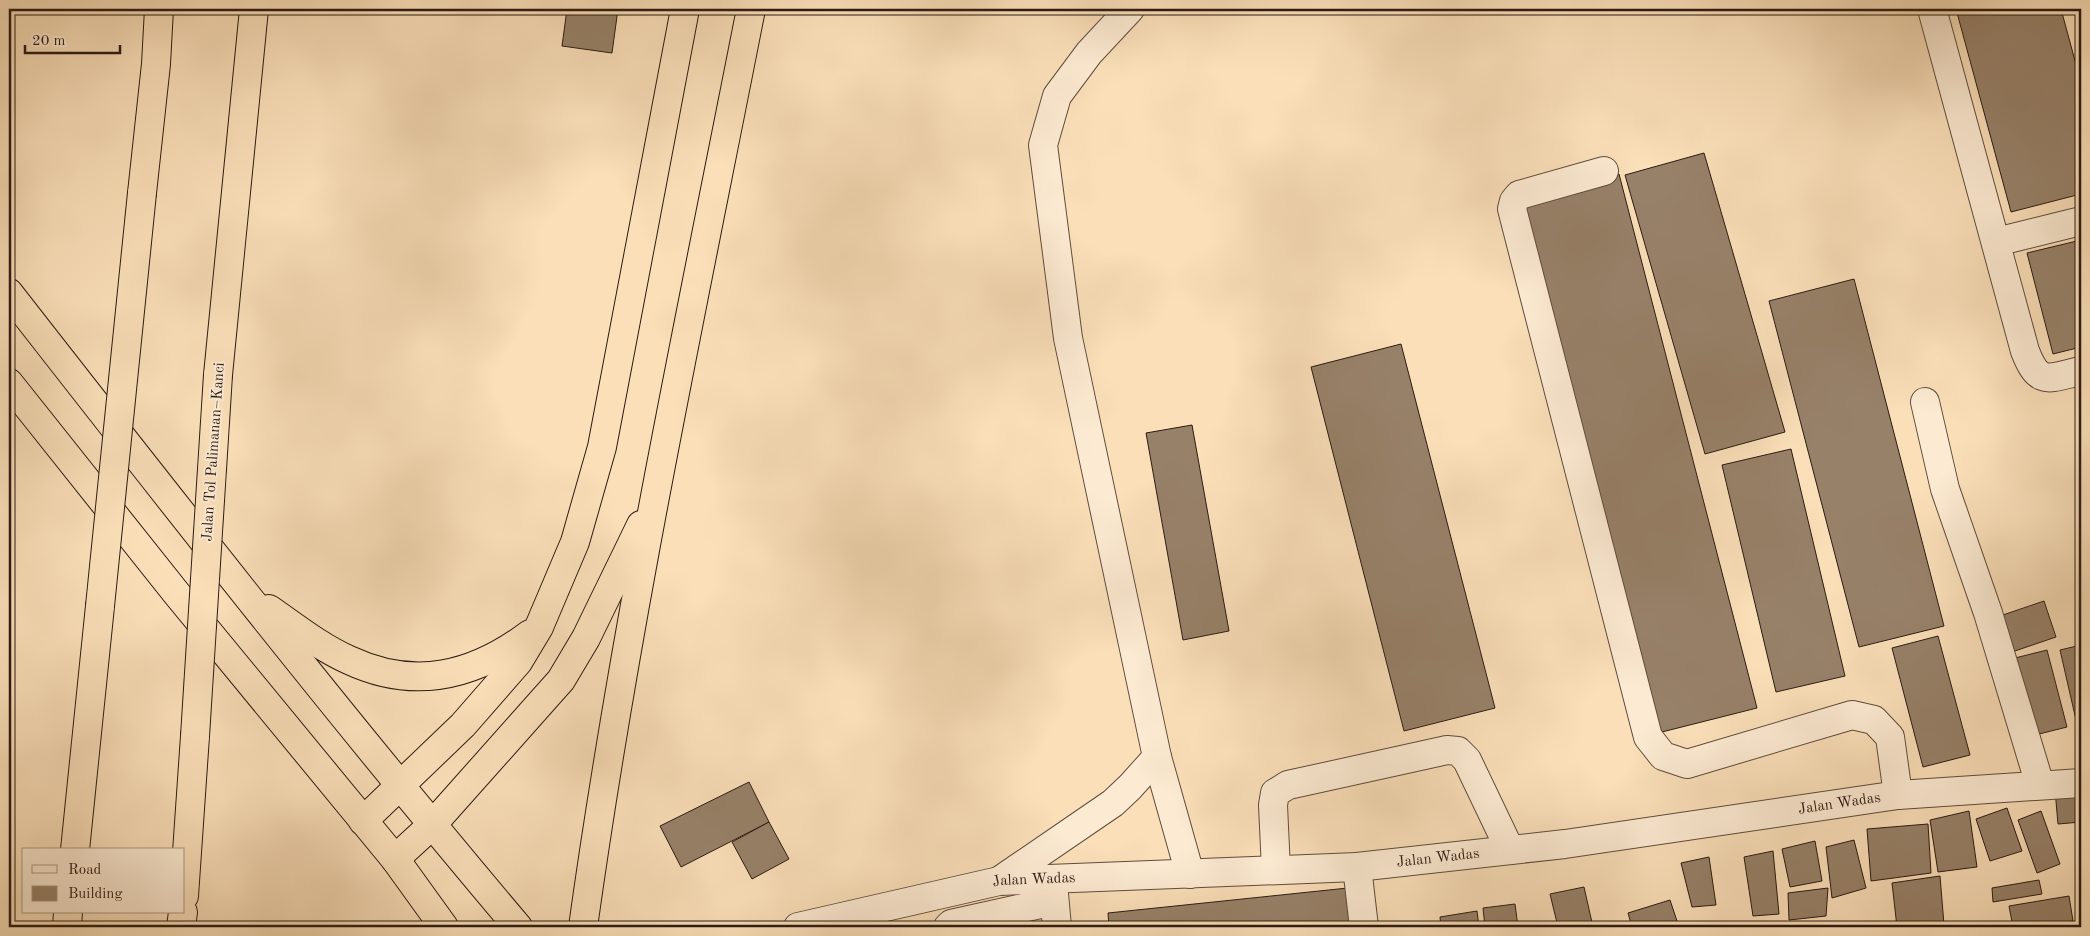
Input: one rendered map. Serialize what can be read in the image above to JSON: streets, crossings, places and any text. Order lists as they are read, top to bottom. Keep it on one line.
{"streets":{"highway":["Jalan Tol Palimanan–Kanci"],"street":["Jalan Wadas"]},"legend":["Road","Building"],"scale_bar":"20 m"}
